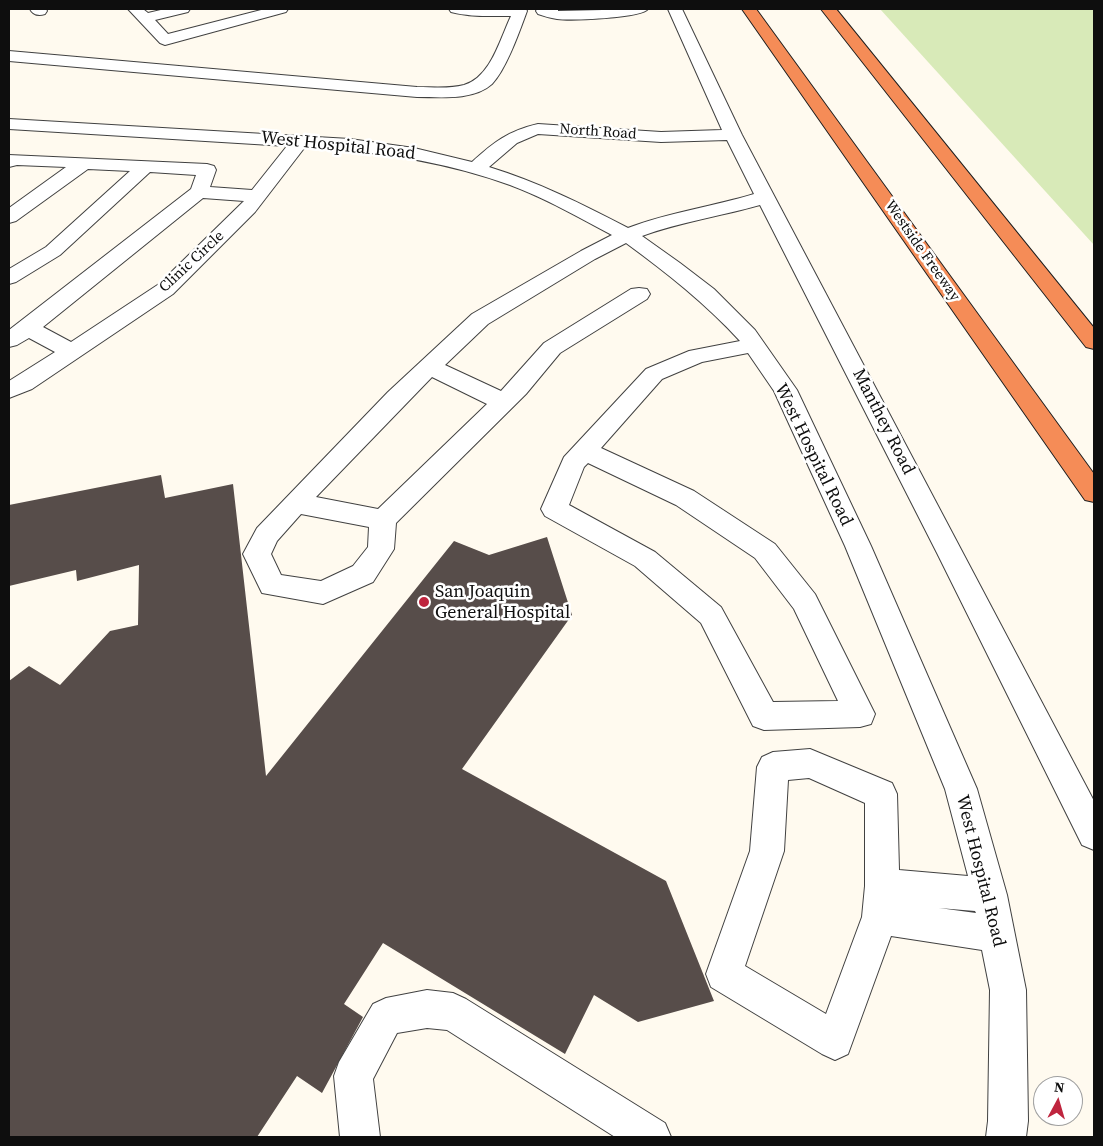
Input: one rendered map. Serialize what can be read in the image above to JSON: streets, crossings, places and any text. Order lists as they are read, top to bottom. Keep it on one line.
{"streets":{"highway":["Westside Freeway"],"street":["North Road","West Hospital Road","Clinic Circle","Manthey Road"]},"crossings":[["North Road","West Hospital Road"],["North Road","Manthey Road"],["West Hospital Road","Clinic Circle"]],"places":["San Joaquin General Hospital"],"north":"top"}
